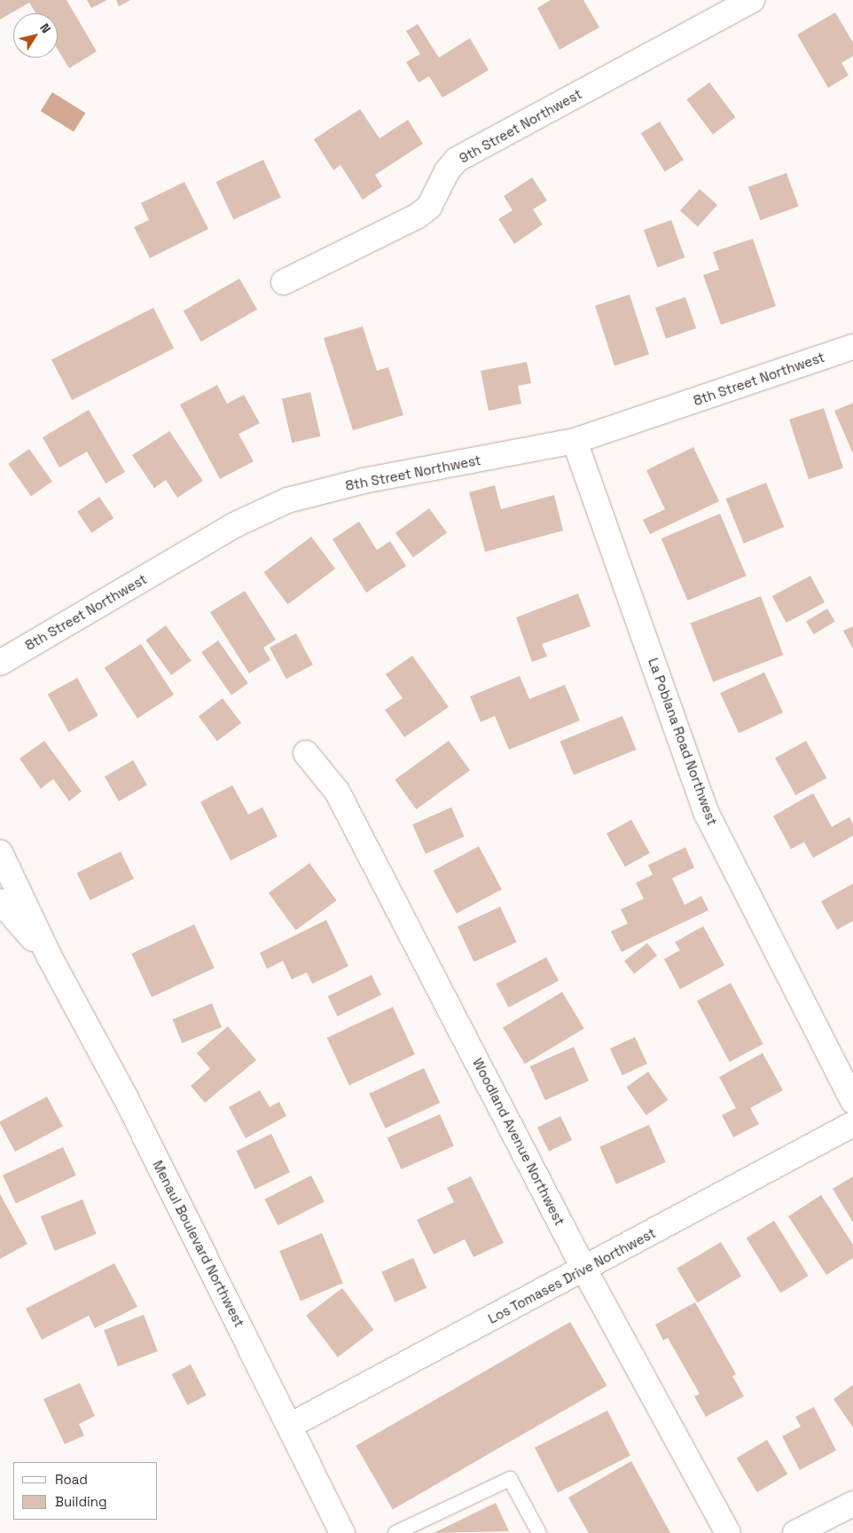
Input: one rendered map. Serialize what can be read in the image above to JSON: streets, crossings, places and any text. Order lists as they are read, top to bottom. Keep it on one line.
{"streets":{"street":["9th Street Northwest","8th Street Northwest","La Poblana Road Northwest","Woodland Avenue Northwest","Menaul Boulevard Northwest","Los Tomases Drive Northwest"]},"crossings":[["8th Street Northwest","La Poblana Road Northwest"],["Woodland Avenue Northwest","Los Tomases Drive Northwest"],["Menaul Boulevard Northwest","Los Tomases Drive Northwest"]],"legend":["Road","Building"],"north":"top right"}
